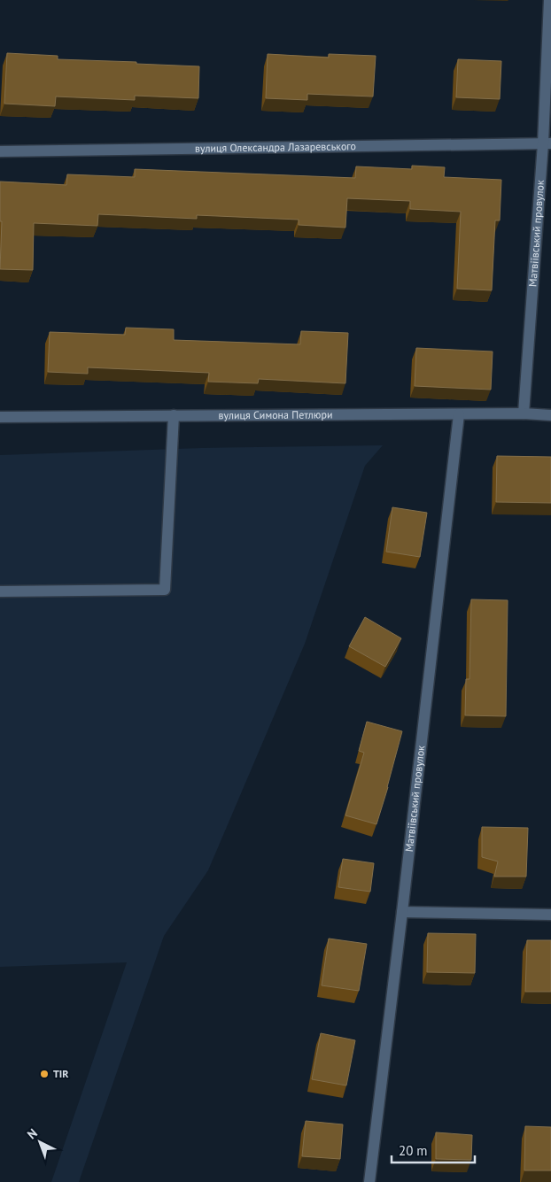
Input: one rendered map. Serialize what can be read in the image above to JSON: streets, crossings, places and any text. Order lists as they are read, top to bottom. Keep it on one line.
{"streets":{"street":["вулиця Олександра Лазаревського","Матвіївський провулок","вулиця Симона Петлюри"]},"crossings":[["вулиця Олександра Лазаревського","Матвіївський провулок"],["Матвіївський провулок","вулиця Симона Петлюри"]],"places":["TIR"],"scale_bar":"20 m","north":"top left"}
